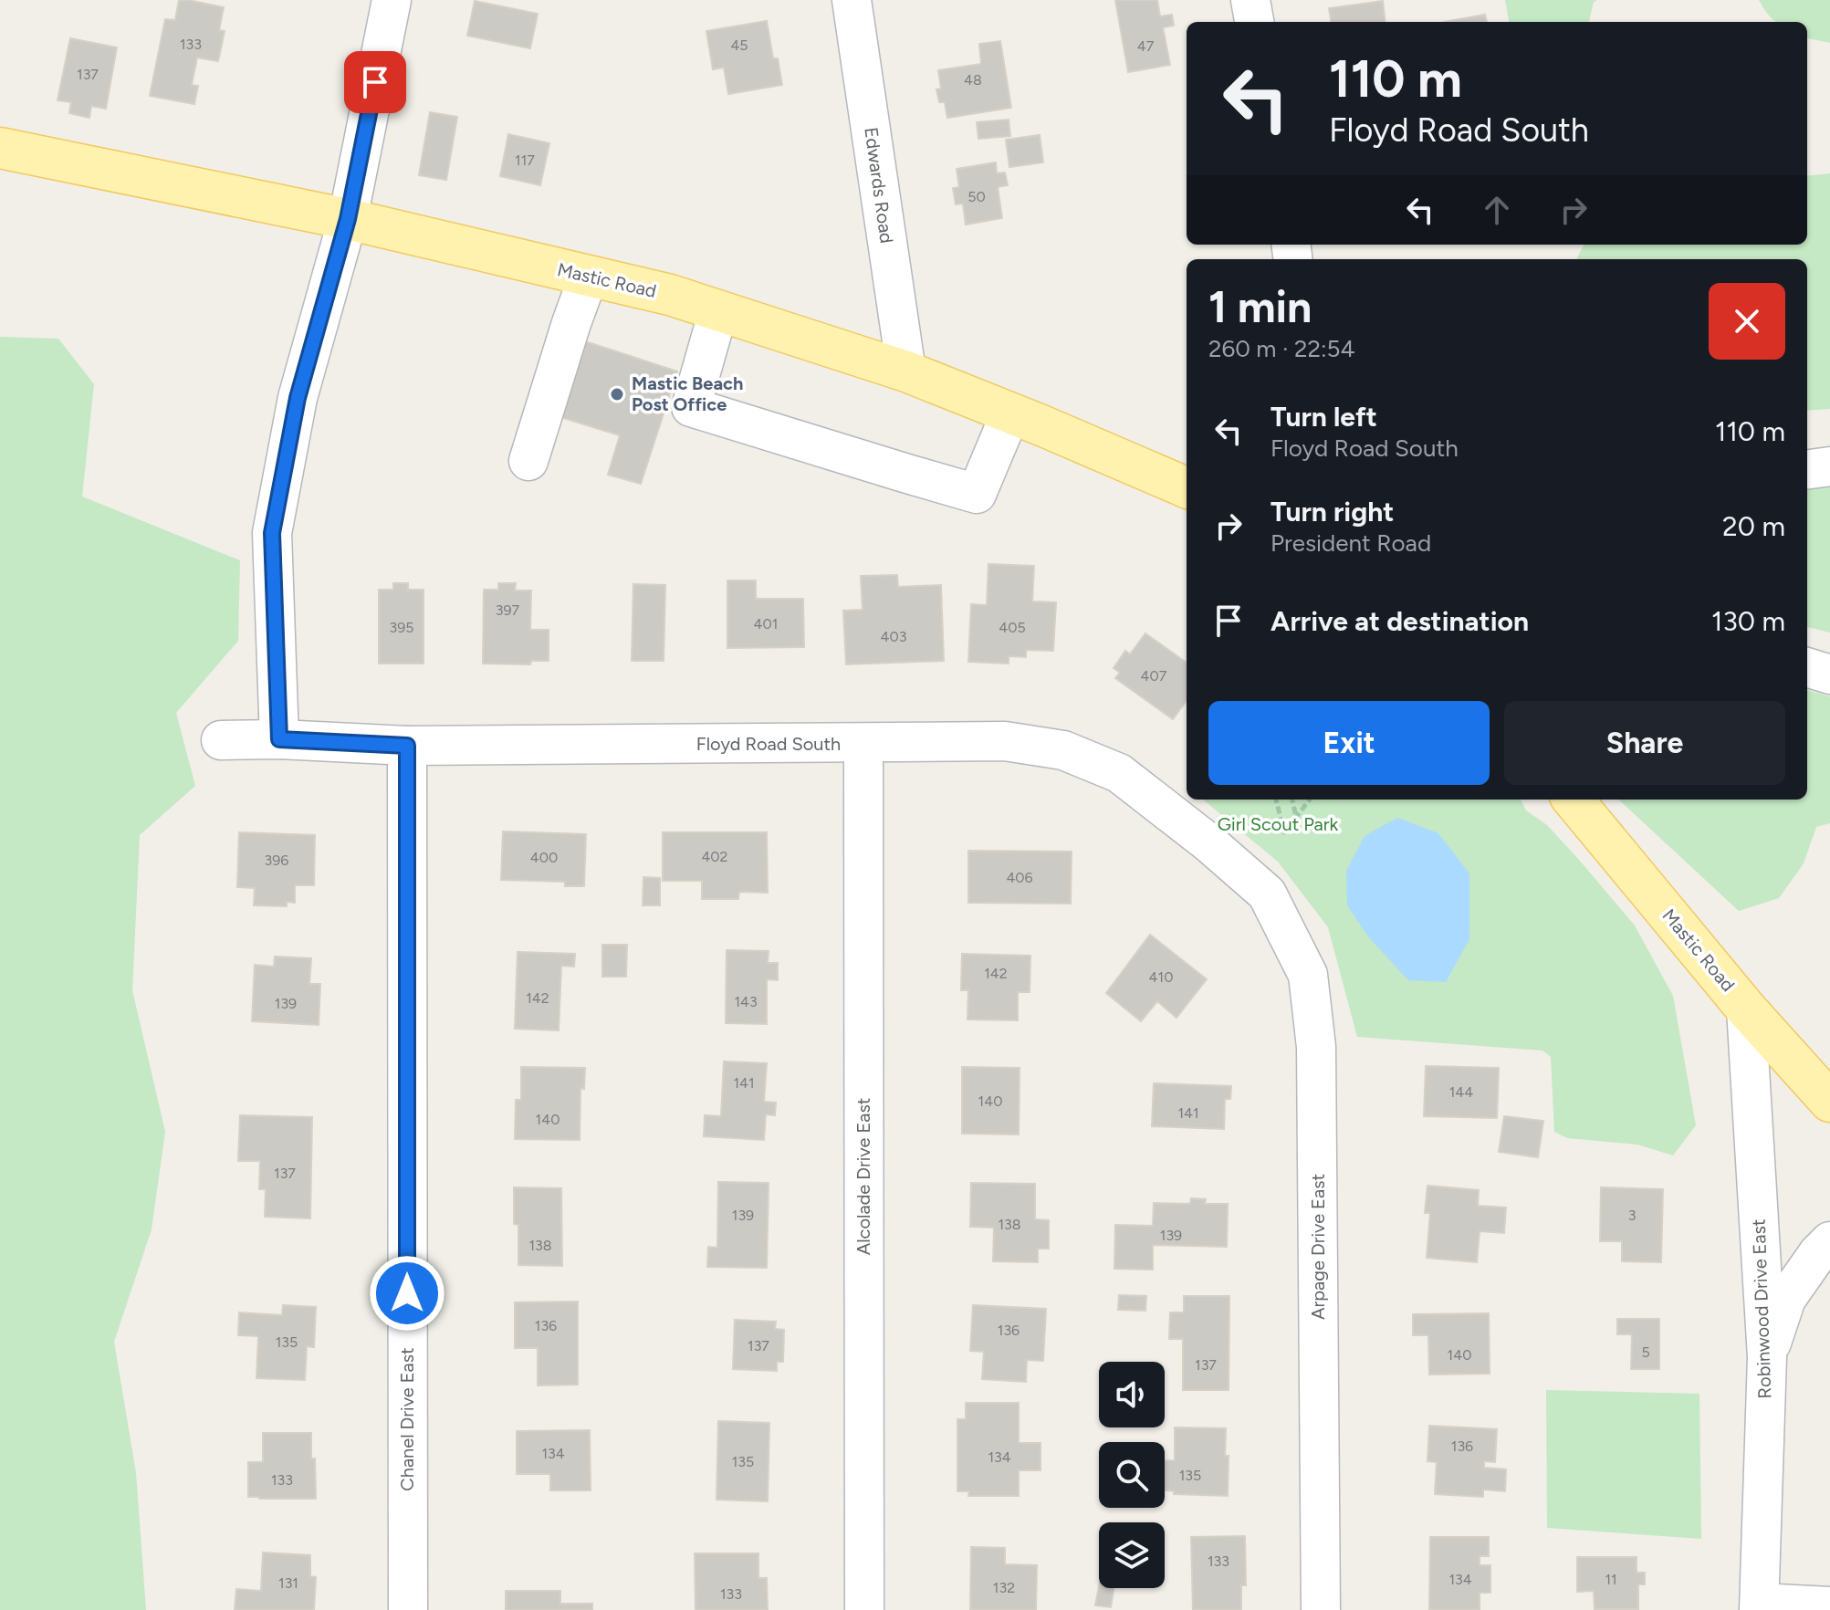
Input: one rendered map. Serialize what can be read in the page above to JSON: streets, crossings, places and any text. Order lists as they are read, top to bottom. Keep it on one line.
{"streets":{"main road":["Mastic Road"],"street":["Edwards Road","Floyd Road South","Alcolade Drive East","Arpage Drive East","Robinwood Drive East","Chanel Drive East"]},"crossings":[["Edwards Road","Mastic Road"],["Mastic Road","Robinwood Drive East"],["Floyd Road South","Alcolade Drive East"],["Floyd Road South","Arpage Drive East"],["Floyd Road South","Chanel Drive East"]],"parks":["Girl Scout Park"],"places":["Mastic Beach Post Office"],"house_numbers":["133","45","47","137","48","117","50","397","401","395","405","403","407","402","400","396","406","142","410","142","143","139","141","144","140","141","140","137","139","3","138","139","138","136","136","135","137","5","140","137","136","134","134","135","135","133","133","134","11","131","132","133"],"page":{"turn":["110 m","Floyd Road South"],"heading":["1 min","260 m · 22:54"],"list":[{"name":"Turn left","note":"Floyd Road South","value":"110 m"},{"name":"Turn right","note":"President Road","value":"20 m"},{"name":"Arrive at destination","value":"130 m"}],"buttons":["Exit","Share"]}}
